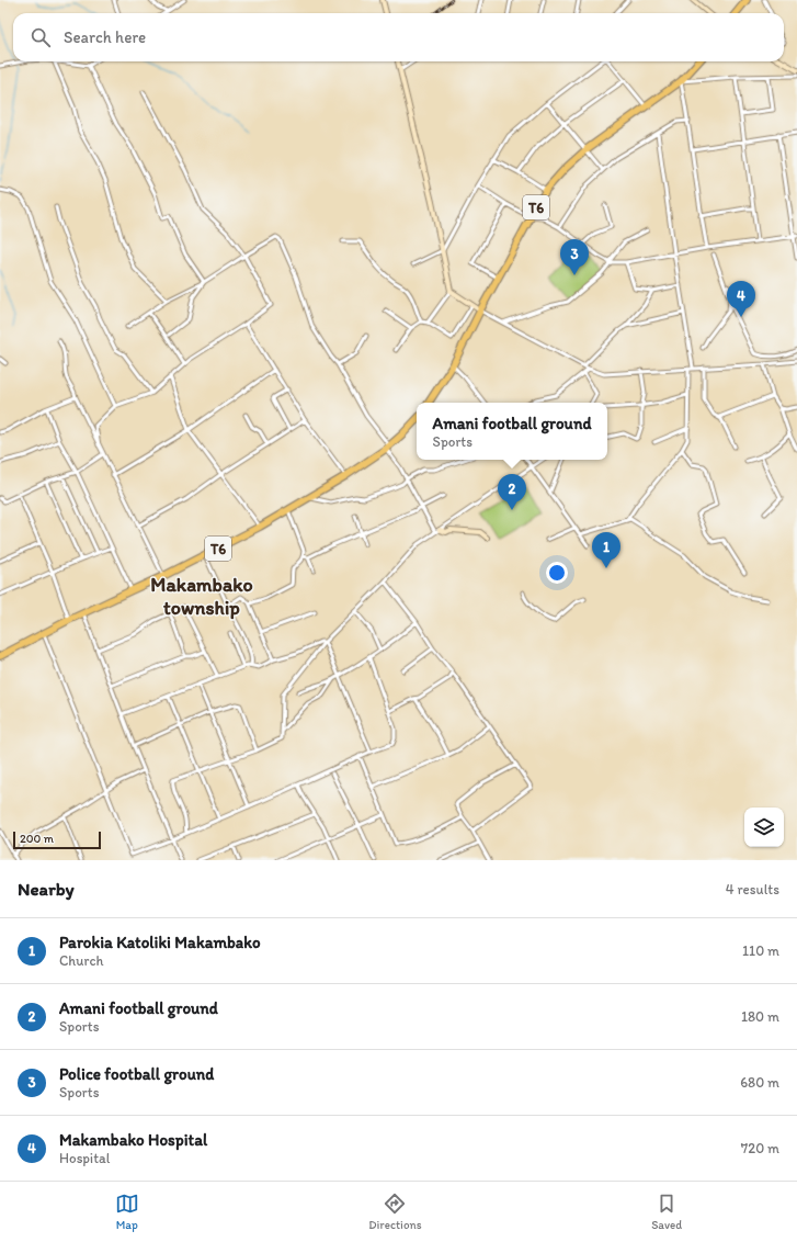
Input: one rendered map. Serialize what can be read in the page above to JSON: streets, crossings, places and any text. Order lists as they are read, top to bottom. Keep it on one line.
{"streets":{"highway":["T6"]},"districts":["Makambako township"],"scale_bar":"200 m","page":{"search":"Search here","pins":["3","4","2","1"],"popup":["Amani football ground","Sports"],"scale":"200 m","heading":["Nearby","4 results"],"list":[{"mark":"1","name":"Parokia Katoliki Makambako","note":"Church","value":"110 m"},{"mark":"2","name":"Amani football ground","note":"Sports","value":"180 m"},{"mark":"3","name":"Police football ground","note":"Sports","value":"680 m"},{"mark":"4","name":"Makambako Hospital","note":"Hospital","value":"720 m"}],"nav":["Map","Directions","Saved"]}}
